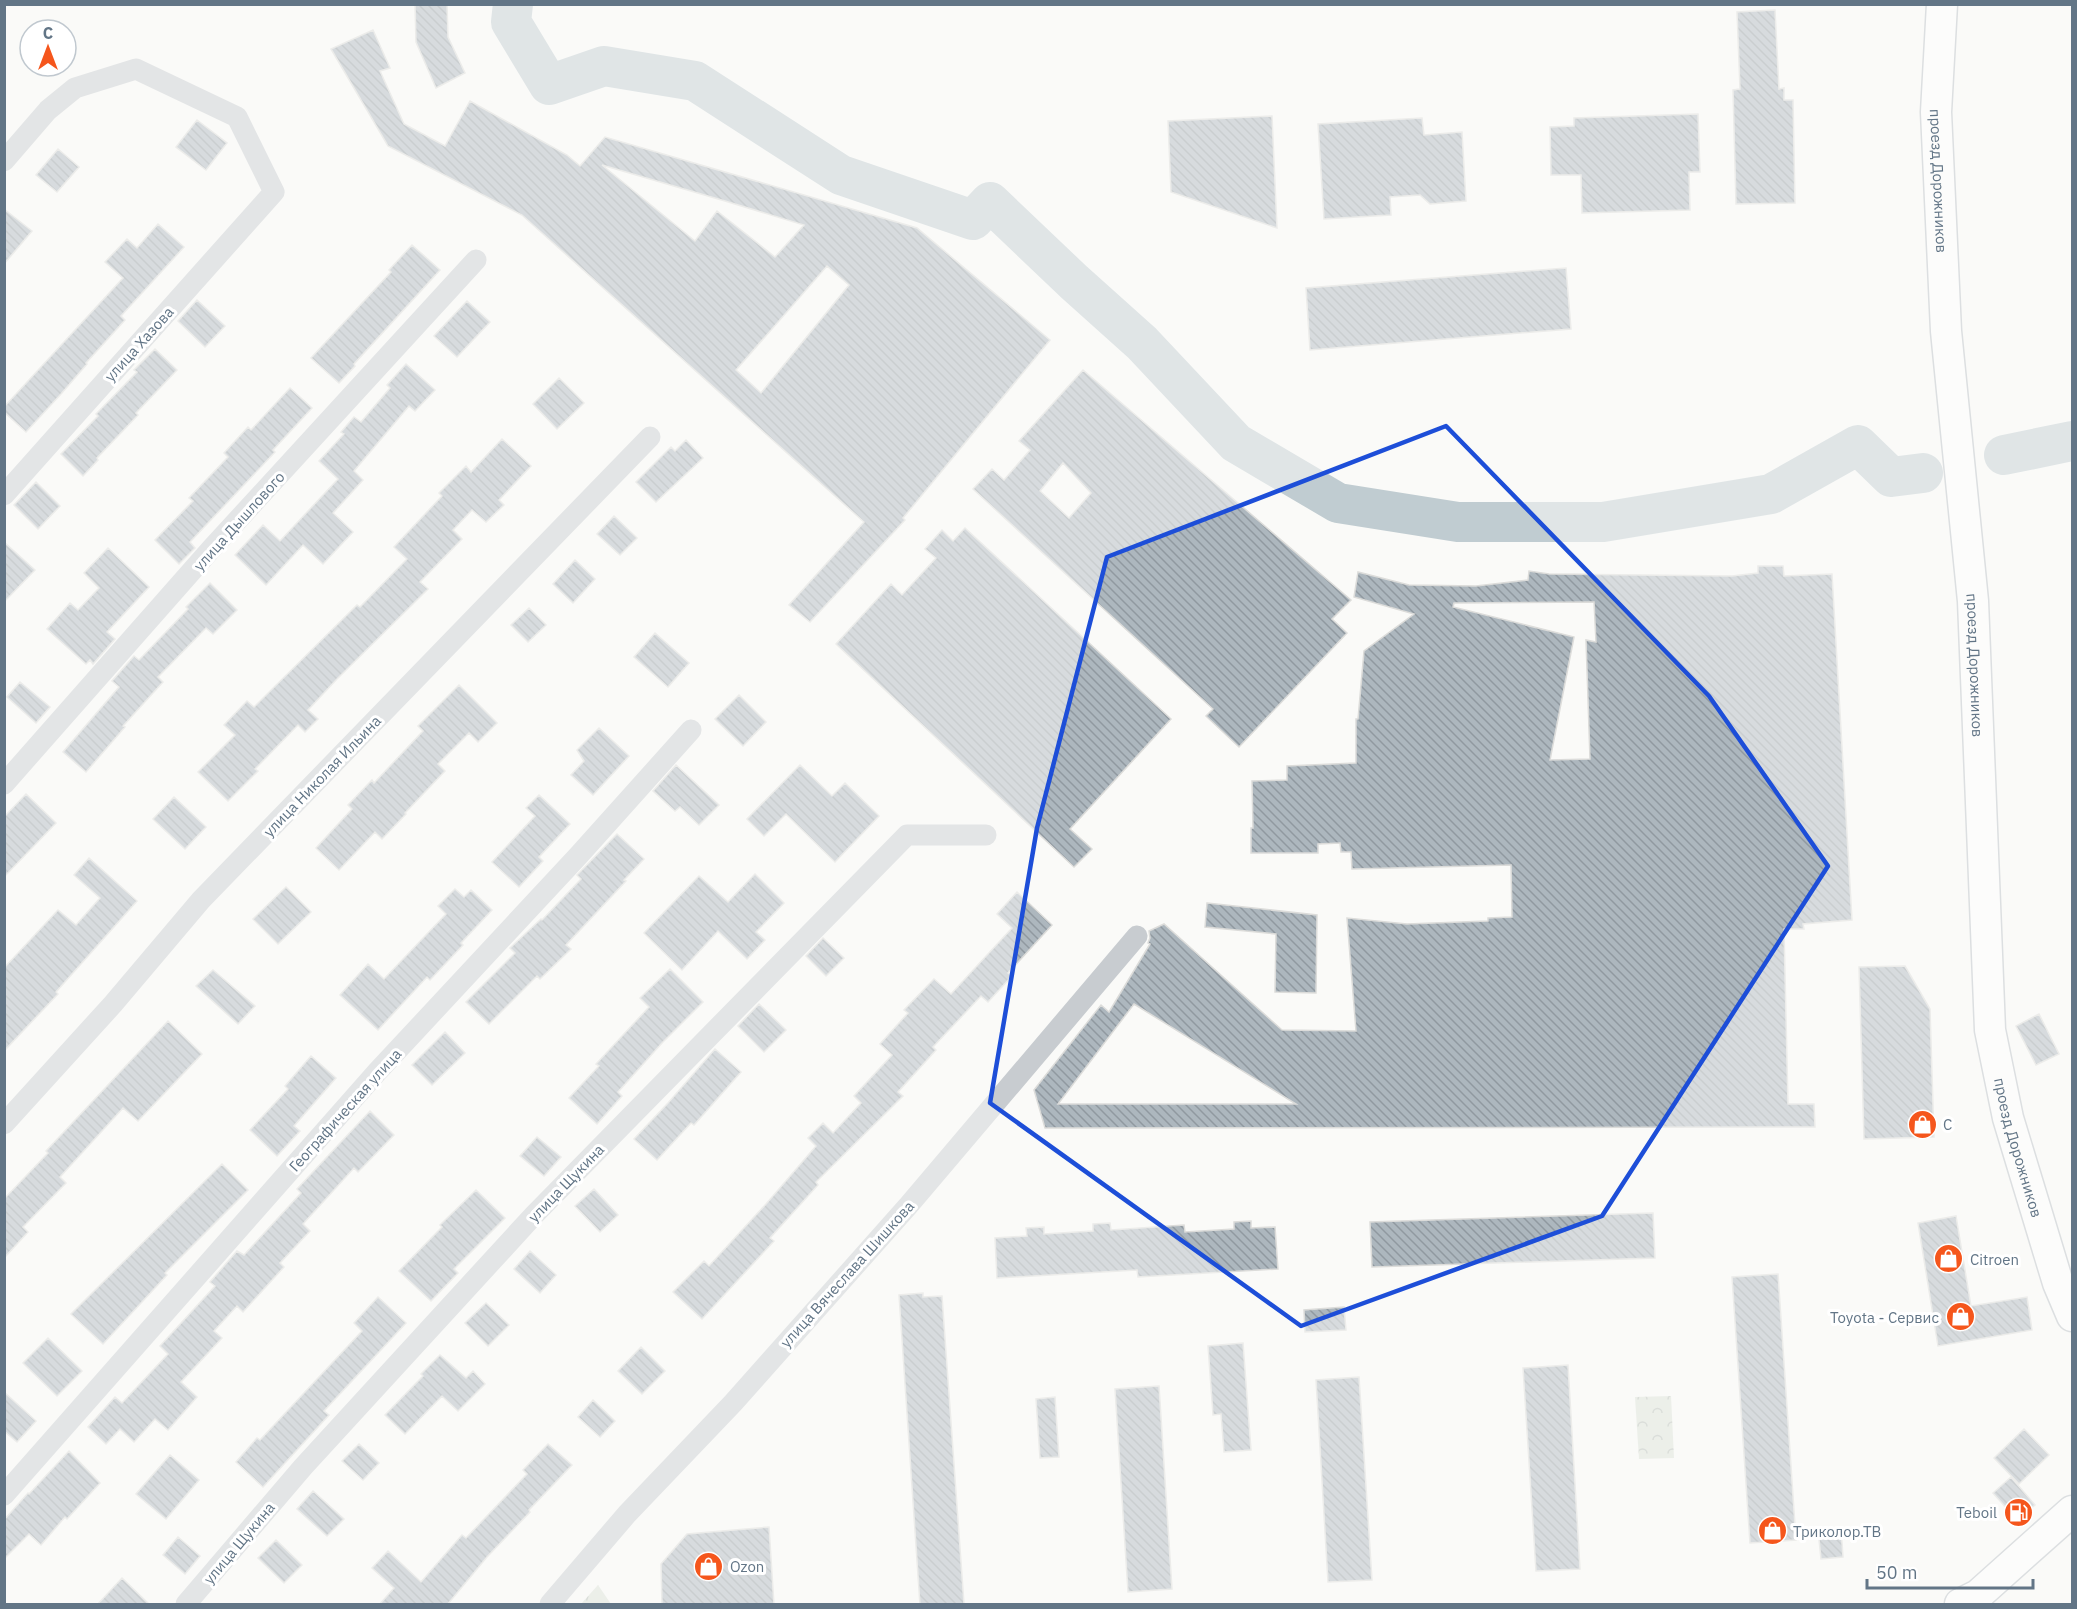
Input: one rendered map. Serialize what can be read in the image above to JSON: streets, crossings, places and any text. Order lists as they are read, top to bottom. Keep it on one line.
{"streets":{"main road":["проезд Дорожников"],"street":["улица Хазова","улица Дышлового","улица Николая Ильина","Географическая улица","улица Щукина","улица Вячеслава Шишкова"]},"places":{"shop":["С","Citroen","Toyota - Сервис","Триколор.ТВ","Ozon"],"fuel station":["Teboil"]},"scale_bar":"50 m","north":"top"}
